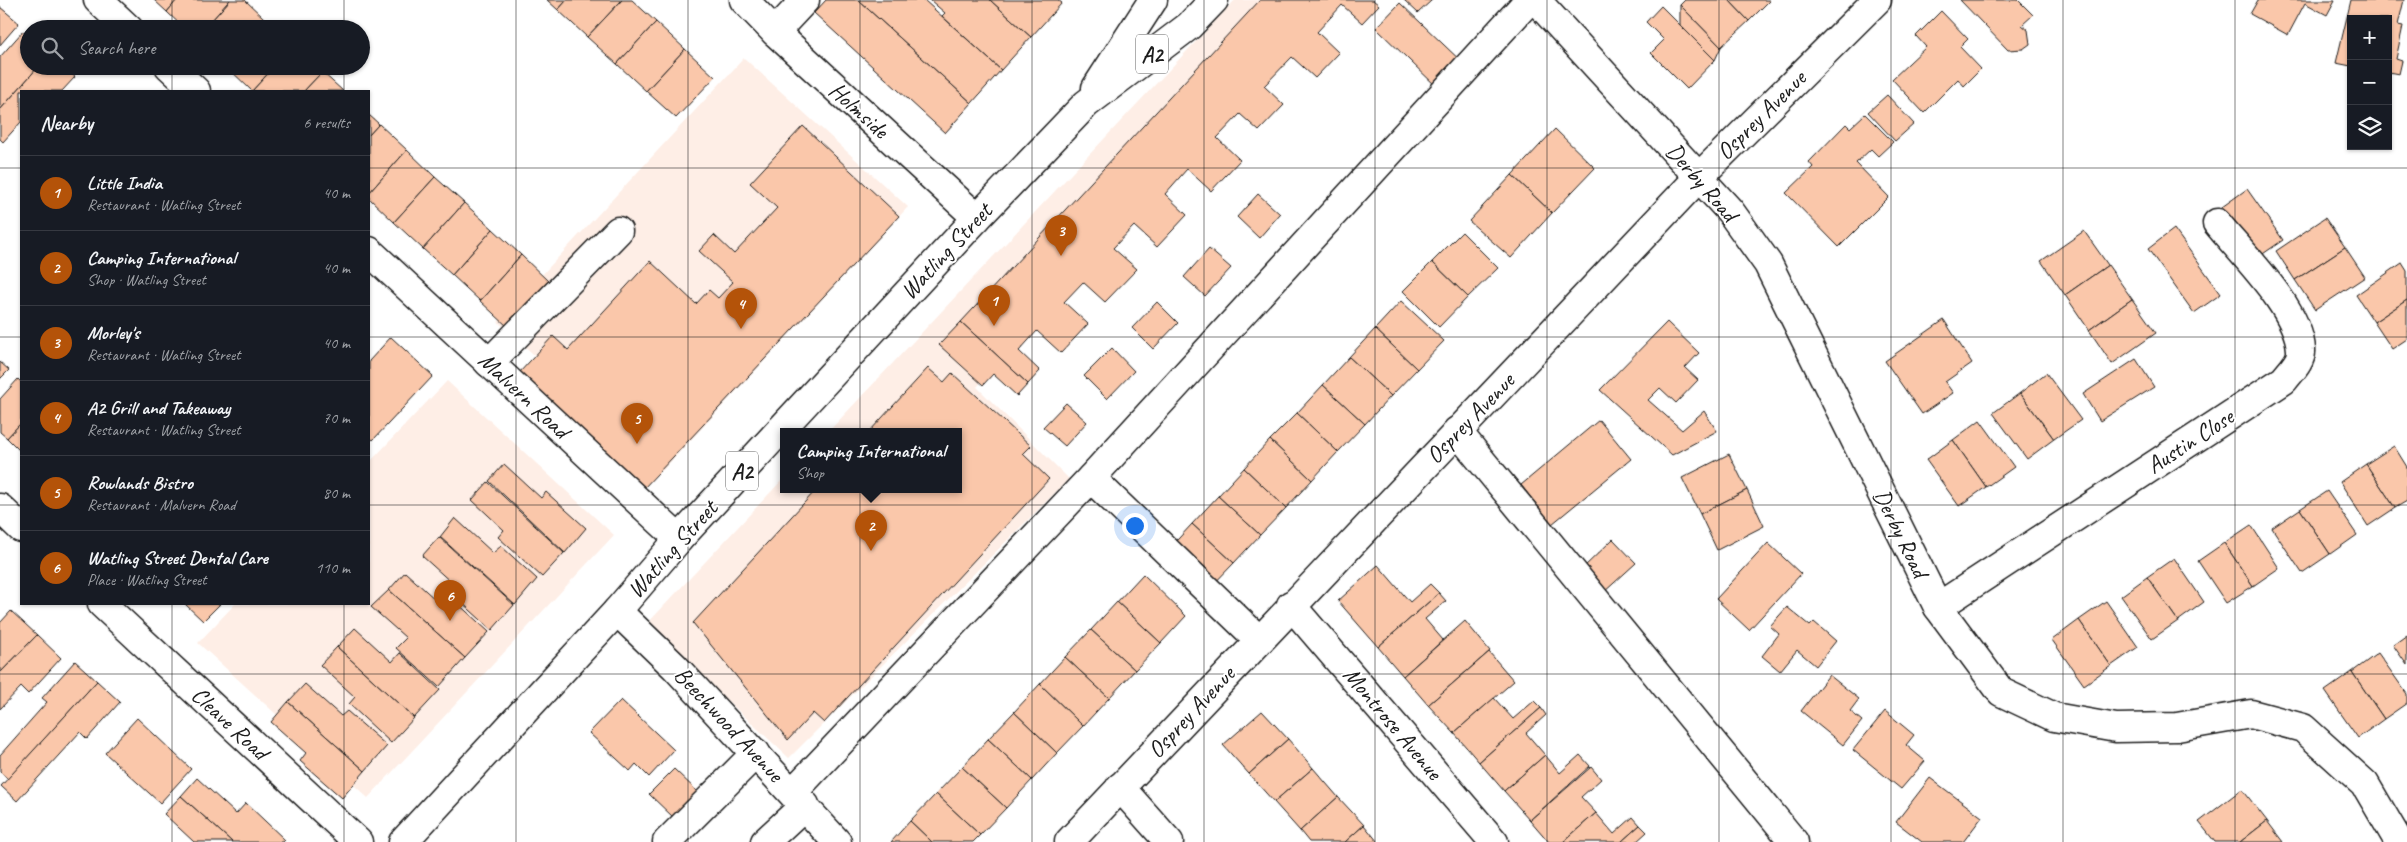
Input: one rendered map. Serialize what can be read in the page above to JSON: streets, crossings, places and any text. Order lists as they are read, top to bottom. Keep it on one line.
{"streets":{"street":["A2","Holmside","Osprey Avenue","Derby Road","Watling Street","Malvern Road","Austin Close","Cleave Road","Montrose Avenue","Beechwood Avenue"]},"crossings":[["Holmside","Watling Street"],["Osprey Avenue","Derby Road"],["Osprey Avenue","Montrose Avenue"],["Derby Road","Austin Close"],["Watling Street","Malvern Road"],["Watling Street","Beechwood Avenue"]],"page":{"map_buttons":["+","−"],"search":"Search here","heading":["Nearby","6 results"],"list":[{"mark":"1","name":"Little India","note":"Restaurant · Watling Street","value":"40 m"},{"mark":"2","name":"Camping International","note":"Shop · Watling Street","value":"40 m"},{"mark":"3","name":"Morley's","note":"Restaurant · Watling Street","value":"40 m"},{"mark":"4","name":"A2 Grill and Takeaway","note":"Restaurant · Watling Street","value":"70 m"},{"mark":"5","name":"Rowlands Bistro","note":"Restaurant · Malvern Road","value":"80 m"},{"mark":"6","name":"Watling Street Dental Care","note":"Place · Watling Street","value":"110 m"}],"pins":["3","1","4","5","2","6"],"popup":["Camping International","Shop"]}}
